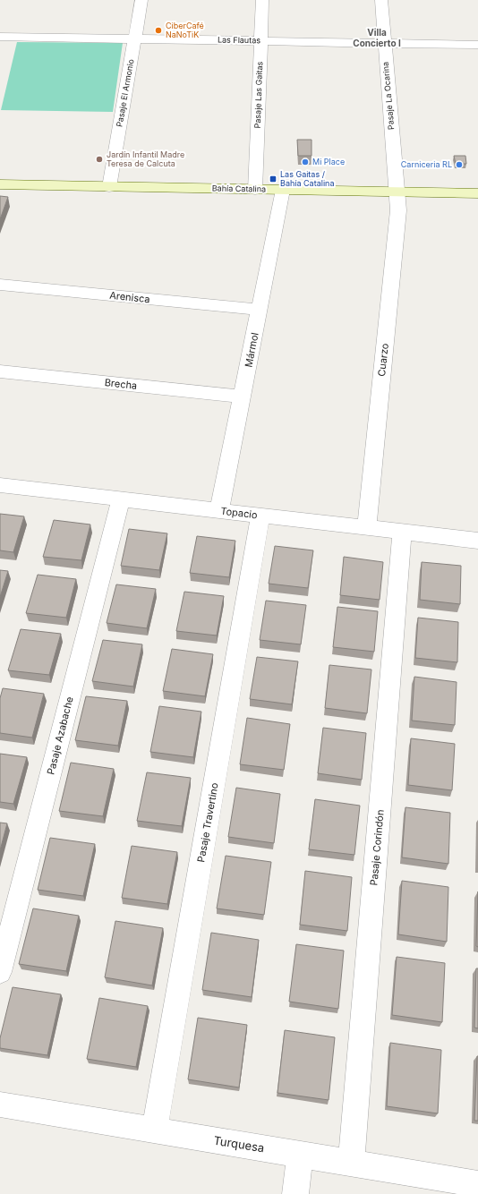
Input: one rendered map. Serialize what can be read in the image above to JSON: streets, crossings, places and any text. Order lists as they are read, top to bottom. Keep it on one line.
{"streets":{"street":["Las Flautas","Pasaje El Armonio","Pasaje Las Gaitas","Pasaje La Ocarina","Bahía Catalina","Arenisca","Mármol","Cuarzo","Brecha","Topacio","Pasaje Azabache","Pasaje Travertino","Pasaje Corindón","Turquesa"]},"crossings":[["Las Flautas","Pasaje El Armonio"],["Las Flautas","Pasaje Las Gaitas"],["Las Flautas","Pasaje La Ocarina"],["Pasaje El Armonio","Bahía Catalina"],["Pasaje Las Gaitas","Bahía Catalina"],["Pasaje La Ocarina","Bahía Catalina"],["Pasaje La Ocarina","Cuarzo"],["Bahía Catalina","Mármol"],["Bahía Catalina","Cuarzo"],["Arenisca","Mármol"],["Mármol","Brecha"],["Mármol","Topacio"],["Cuarzo","Topacio"],["Topacio","Pasaje Azabache"],["Topacio","Pasaje Travertino"],["Topacio","Pasaje Corindón"],["Pasaje Travertino","Turquesa"],["Pasaje Corindón","Turquesa"]],"districts":["Villa Concierto I"],"places":{"other":["CiberCafé NaNoTiK","Jardín Infantil Madre Teresa de Calcuta","Mi Place","Carniceria RL"],"transit":["Las Gaitas / Bahía Catalina"]}}
